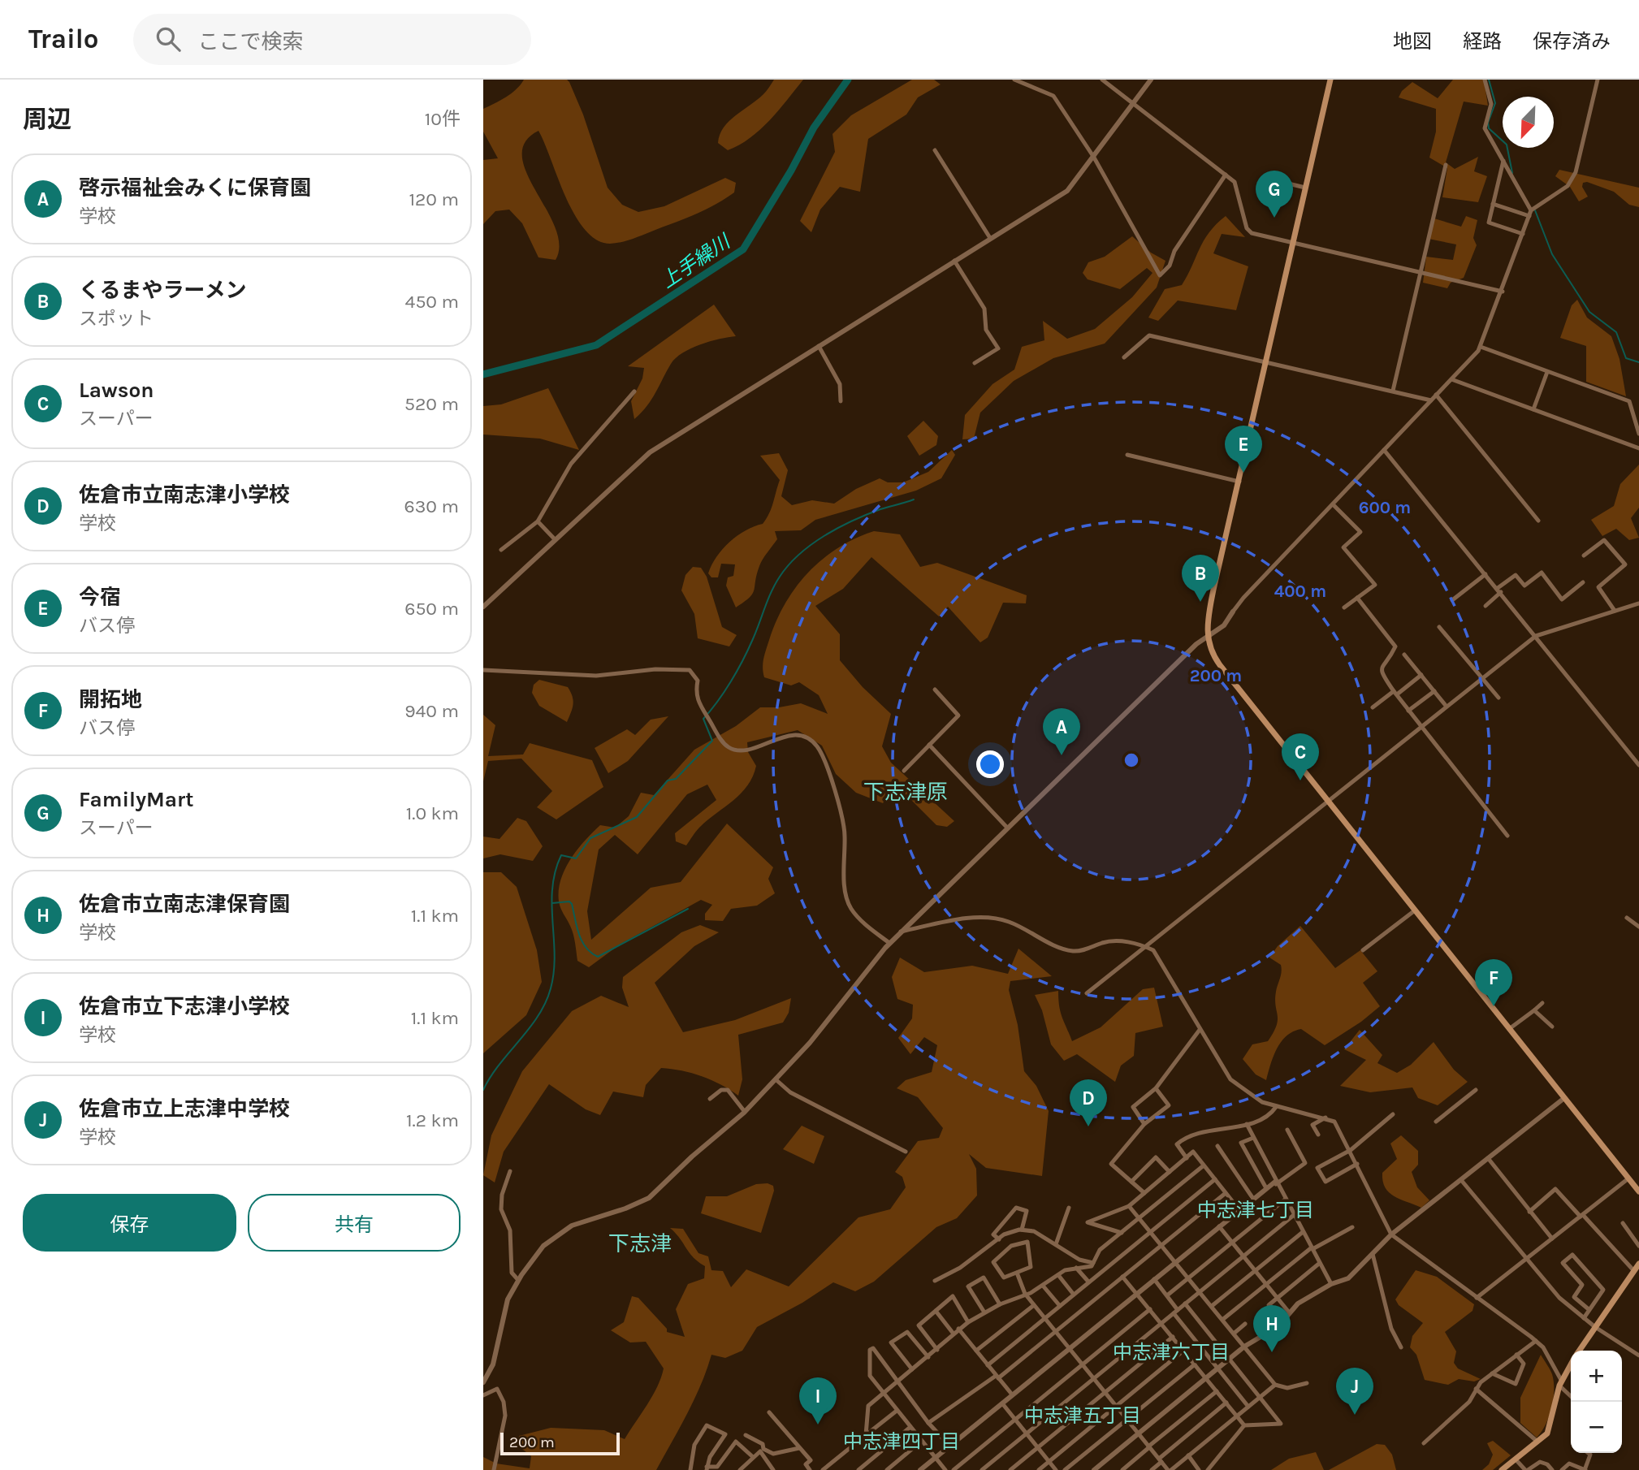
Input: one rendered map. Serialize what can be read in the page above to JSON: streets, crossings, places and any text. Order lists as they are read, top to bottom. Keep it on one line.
{"districts":["下志津原","中志津七丁目","下志津","中志津六丁目","中志津五丁目","中志津四丁目"],"water":["上手繰川"],"scale_bar":"200 m","north":"bottom left","page":{"header":"Trailo","search":"ここで検索","nav":["地図","経路","保存済み"],"heading":["周辺","10件"],"list":[{"mark":"A","name":"啓示福祉会みくに保育園","note":"学校","value":"120 m"},{"mark":"B","name":"くるまやラーメン","note":"スポット","value":"450 m"},{"mark":"C","name":"Lawson","note":"スーパー","value":"520 m"},{"mark":"D","name":"佐倉市立南志津小学校","note":"学校","value":"630 m"},{"mark":"E","name":"今宿","note":"バス停","value":"650 m"},{"mark":"F","name":"開拓地","note":"バス停","value":"940 m"},{"mark":"G","name":"FamilyMart","note":"スーパー","value":"1.0 km"},{"mark":"H","name":"佐倉市立南志津保育園","note":"学校","value":"1.1 km"},{"mark":"I","name":"佐倉市立下志津小学校","note":"学校","value":"1.1 km"},{"mark":"J","name":"佐倉市立上志津中学校","note":"学校","value":"1.2 km"}],"pins":["G","E","B","A","C","F","D","H","J","I"],"buttons":["保存","共有"],"map_buttons":["+","−"],"scale":"200 m"},"rings":["600 m","400 m","200 m"]}
